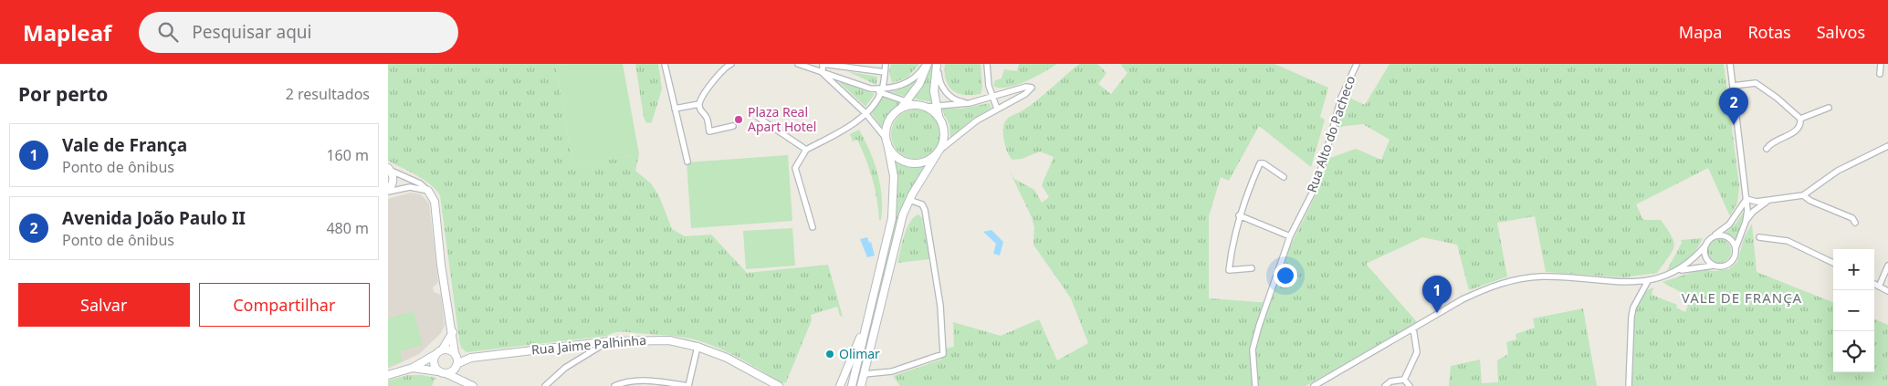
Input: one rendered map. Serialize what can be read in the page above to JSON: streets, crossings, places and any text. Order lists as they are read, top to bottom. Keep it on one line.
{"streets":{"street":["Rua Alto do Pacheco","Rua Jaime Palhinha"]},"districts":["VALE DE FRANÇA"],"places":["Plaza Real Apart Hotel","Olimar"],"page":{"header":"Mapleaf","search":"Pesquisar aqui","nav":["Mapa","Rotas","Salvos"],"heading":["Por perto","2 resultados"],"pins":["2","1"],"list":[{"mark":"1","name":"Vale de França","note":"Ponto de ônibus","value":"160 m"},{"mark":"2","name":"Avenida João Paulo II","note":"Ponto de ônibus","value":"480 m"}],"map_buttons":["+","−"],"buttons":["Salvar","Compartilhar"]}}
